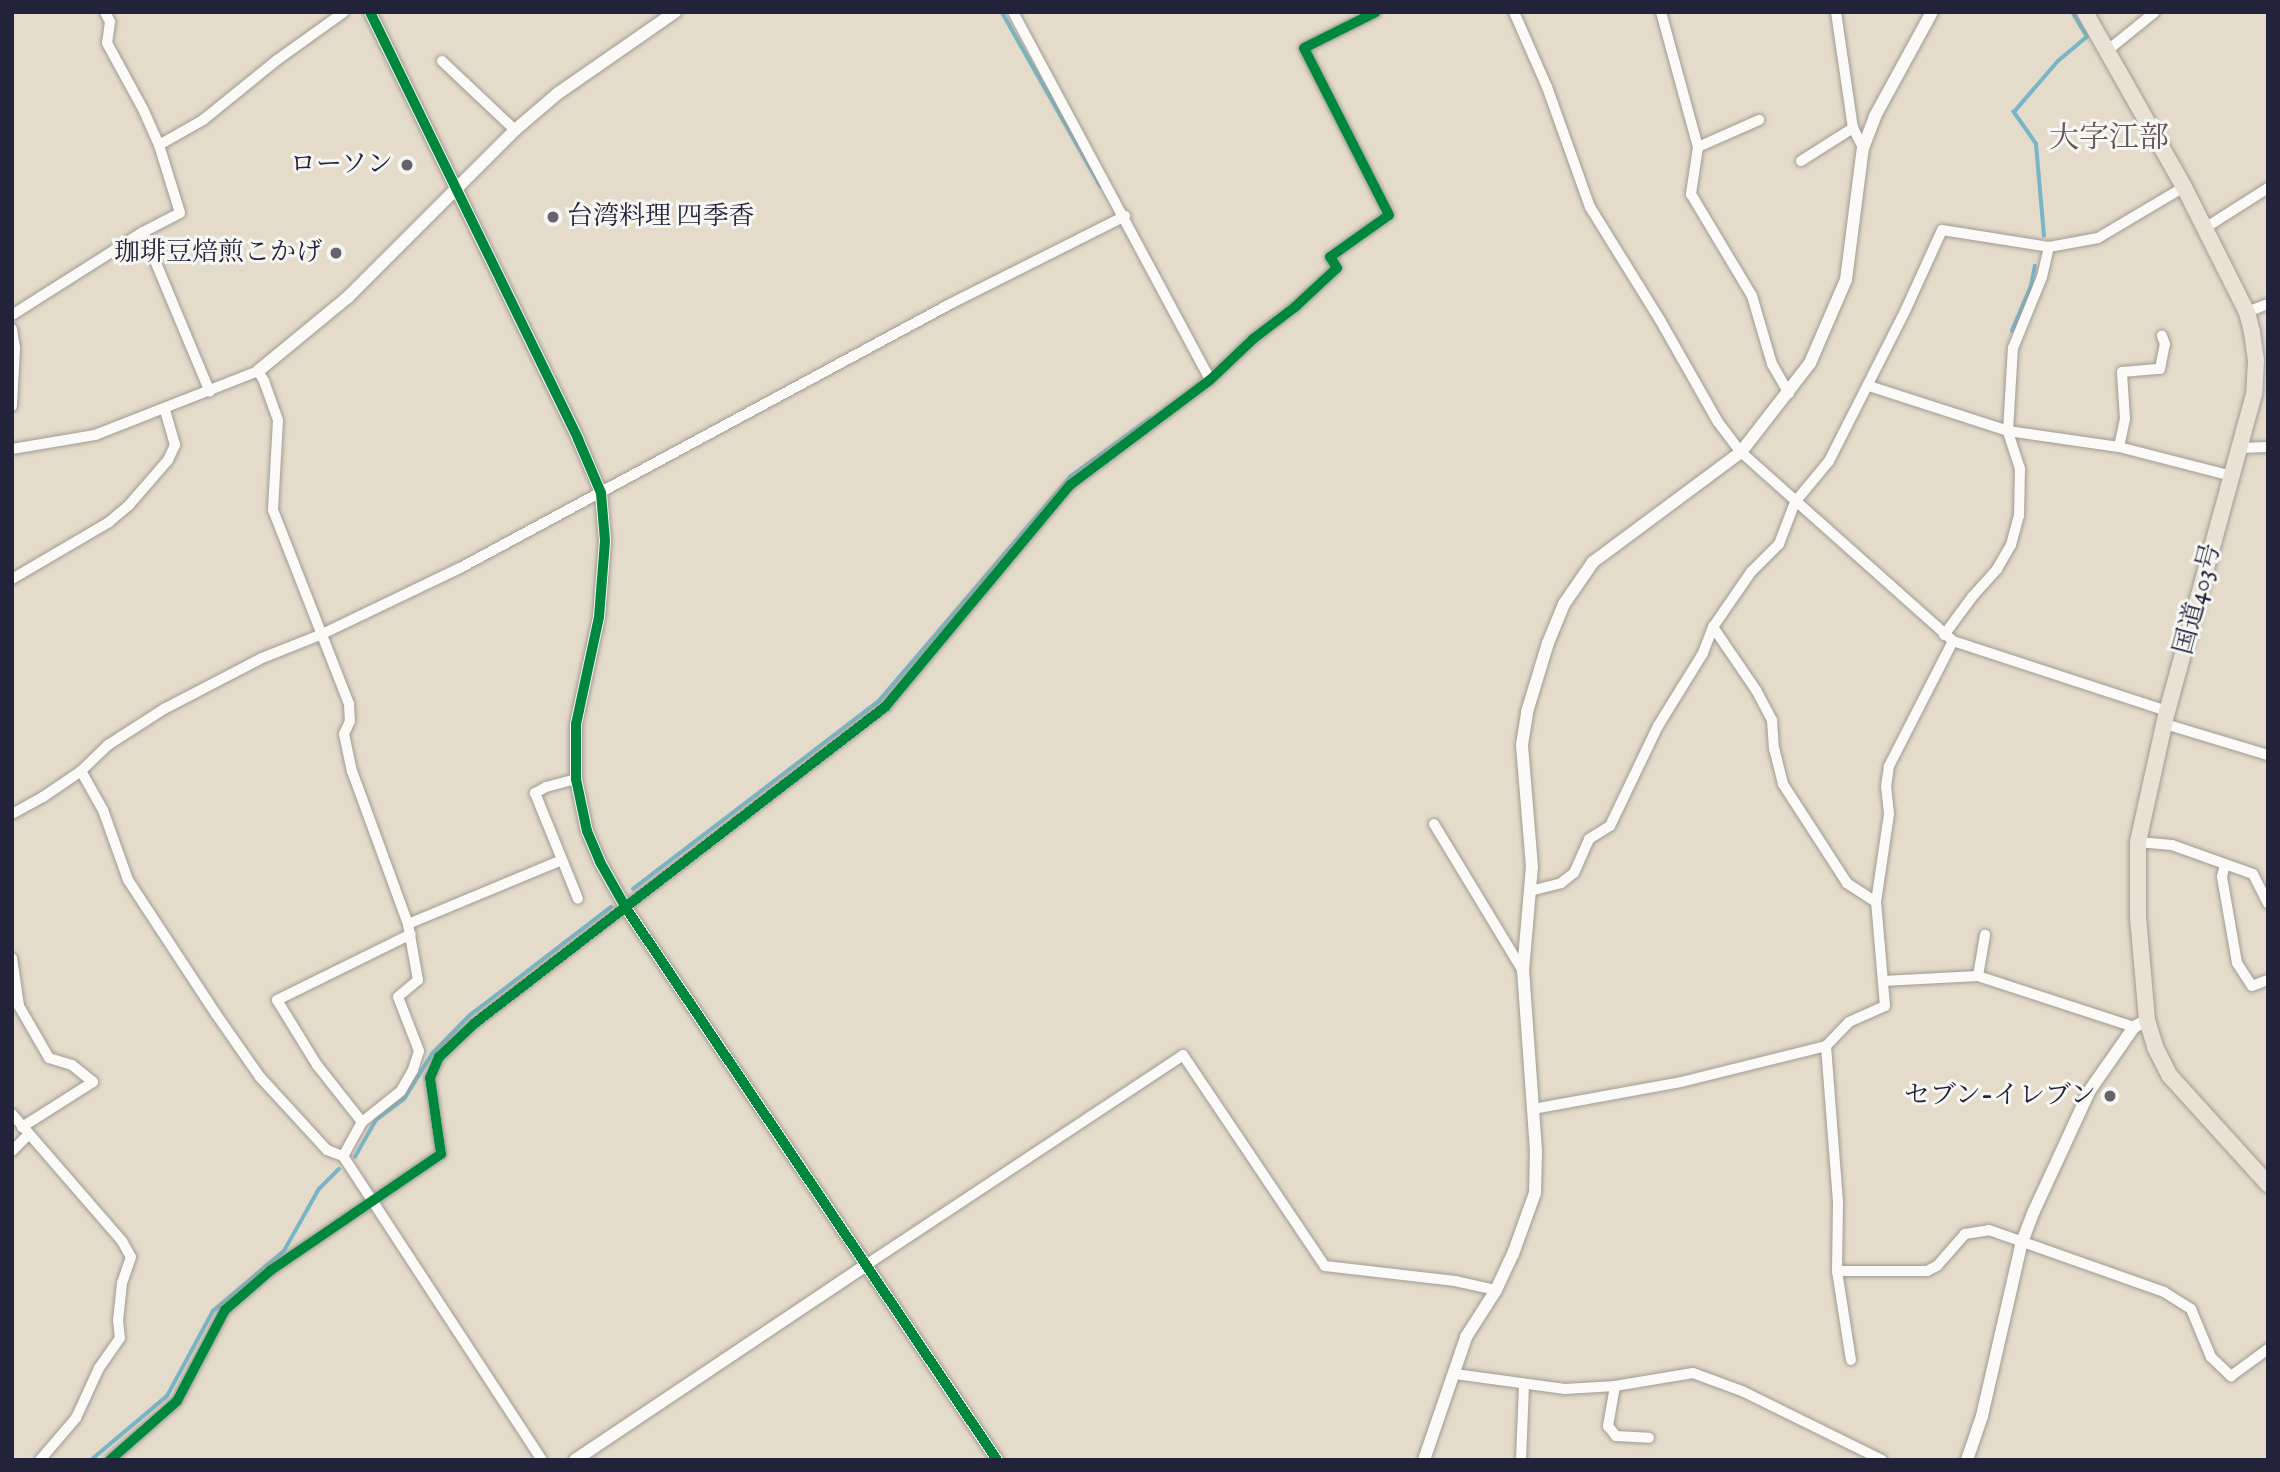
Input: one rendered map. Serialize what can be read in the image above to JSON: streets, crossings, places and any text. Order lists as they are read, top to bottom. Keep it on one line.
{"streets":{"highway":["国道403号"]},"districts":["大字江部"],"places":["ローソン","台湾料理 四季香","珈琲豆焙煎こかげ","セブン-イレブン"]}
